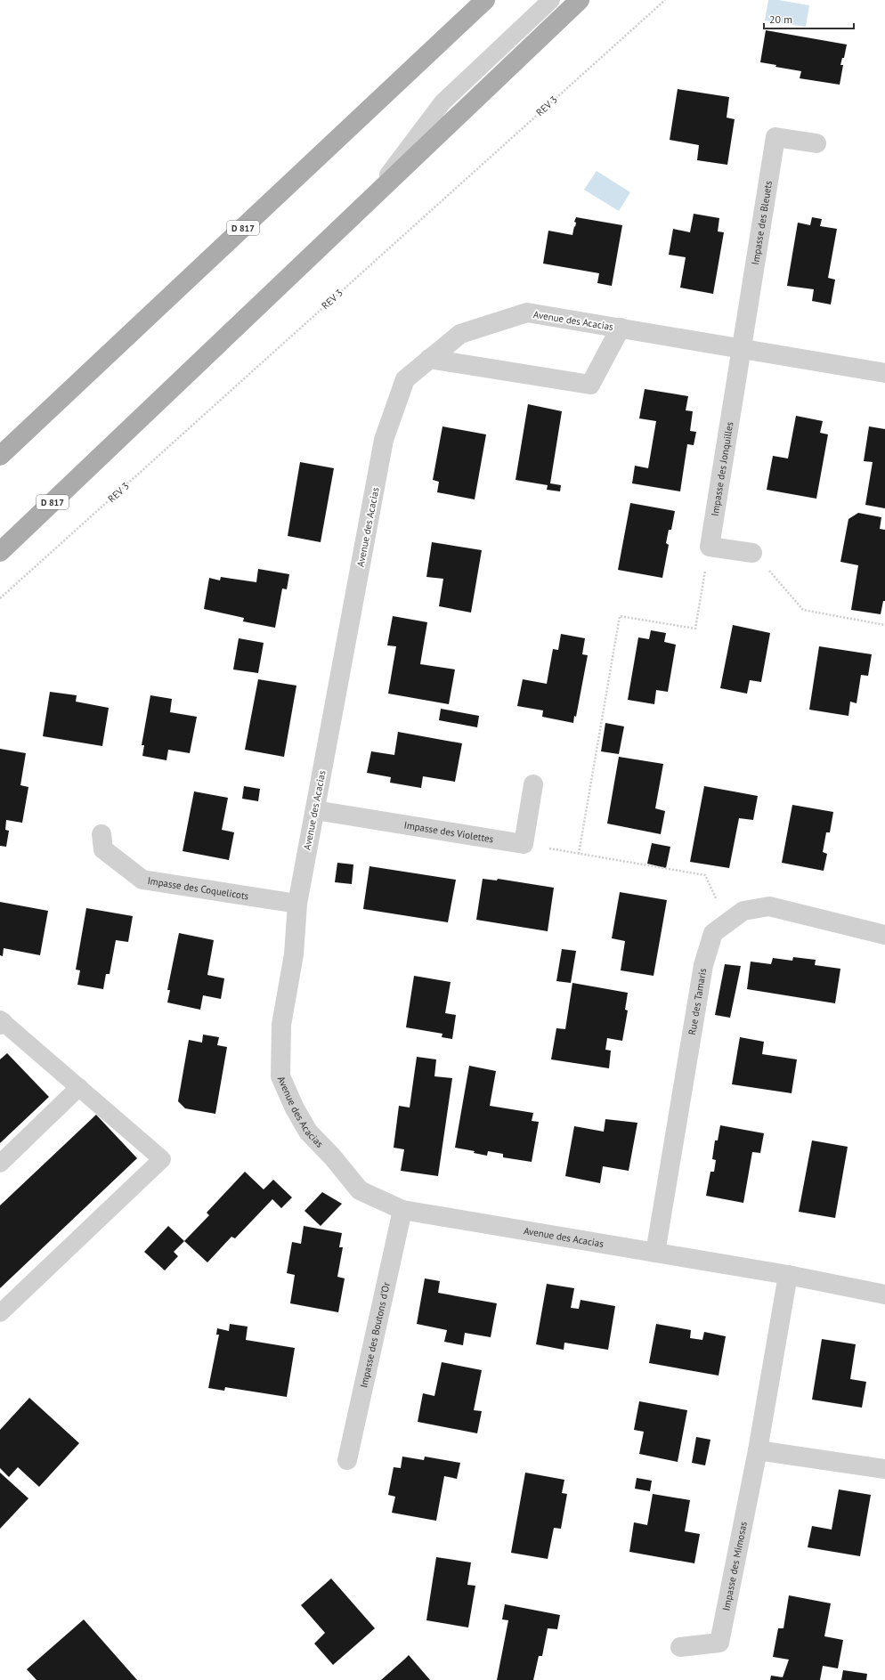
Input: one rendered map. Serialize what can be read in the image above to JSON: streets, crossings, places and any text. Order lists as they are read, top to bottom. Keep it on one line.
{"streets":{"main road":["D 817"],"street":["Impasse des Bleuets","Avenue des Acacias","Impasse des Jonquilles","Impasse des Violettes","Impasse des Coquelicots","Rue des Tamaris","Impasse des Boutons d'Or","Impasse des Mimosas"],"path":["REV 3"]},"crossings":[["Impasse des Bleuets","Avenue des Acacias"],["Impasse des Bleuets","Impasse des Jonquilles"],["Avenue des Acacias","Impasse des Jonquilles"],["Avenue des Acacias","Impasse des Violettes"],["Avenue des Acacias","Impasse des Coquelicots"],["Avenue des Acacias","Rue des Tamaris"],["Avenue des Acacias","Impasse des Boutons d'Or"],["Avenue des Acacias","Impasse des Mimosas"]],"scale_bar":"20 m"}
